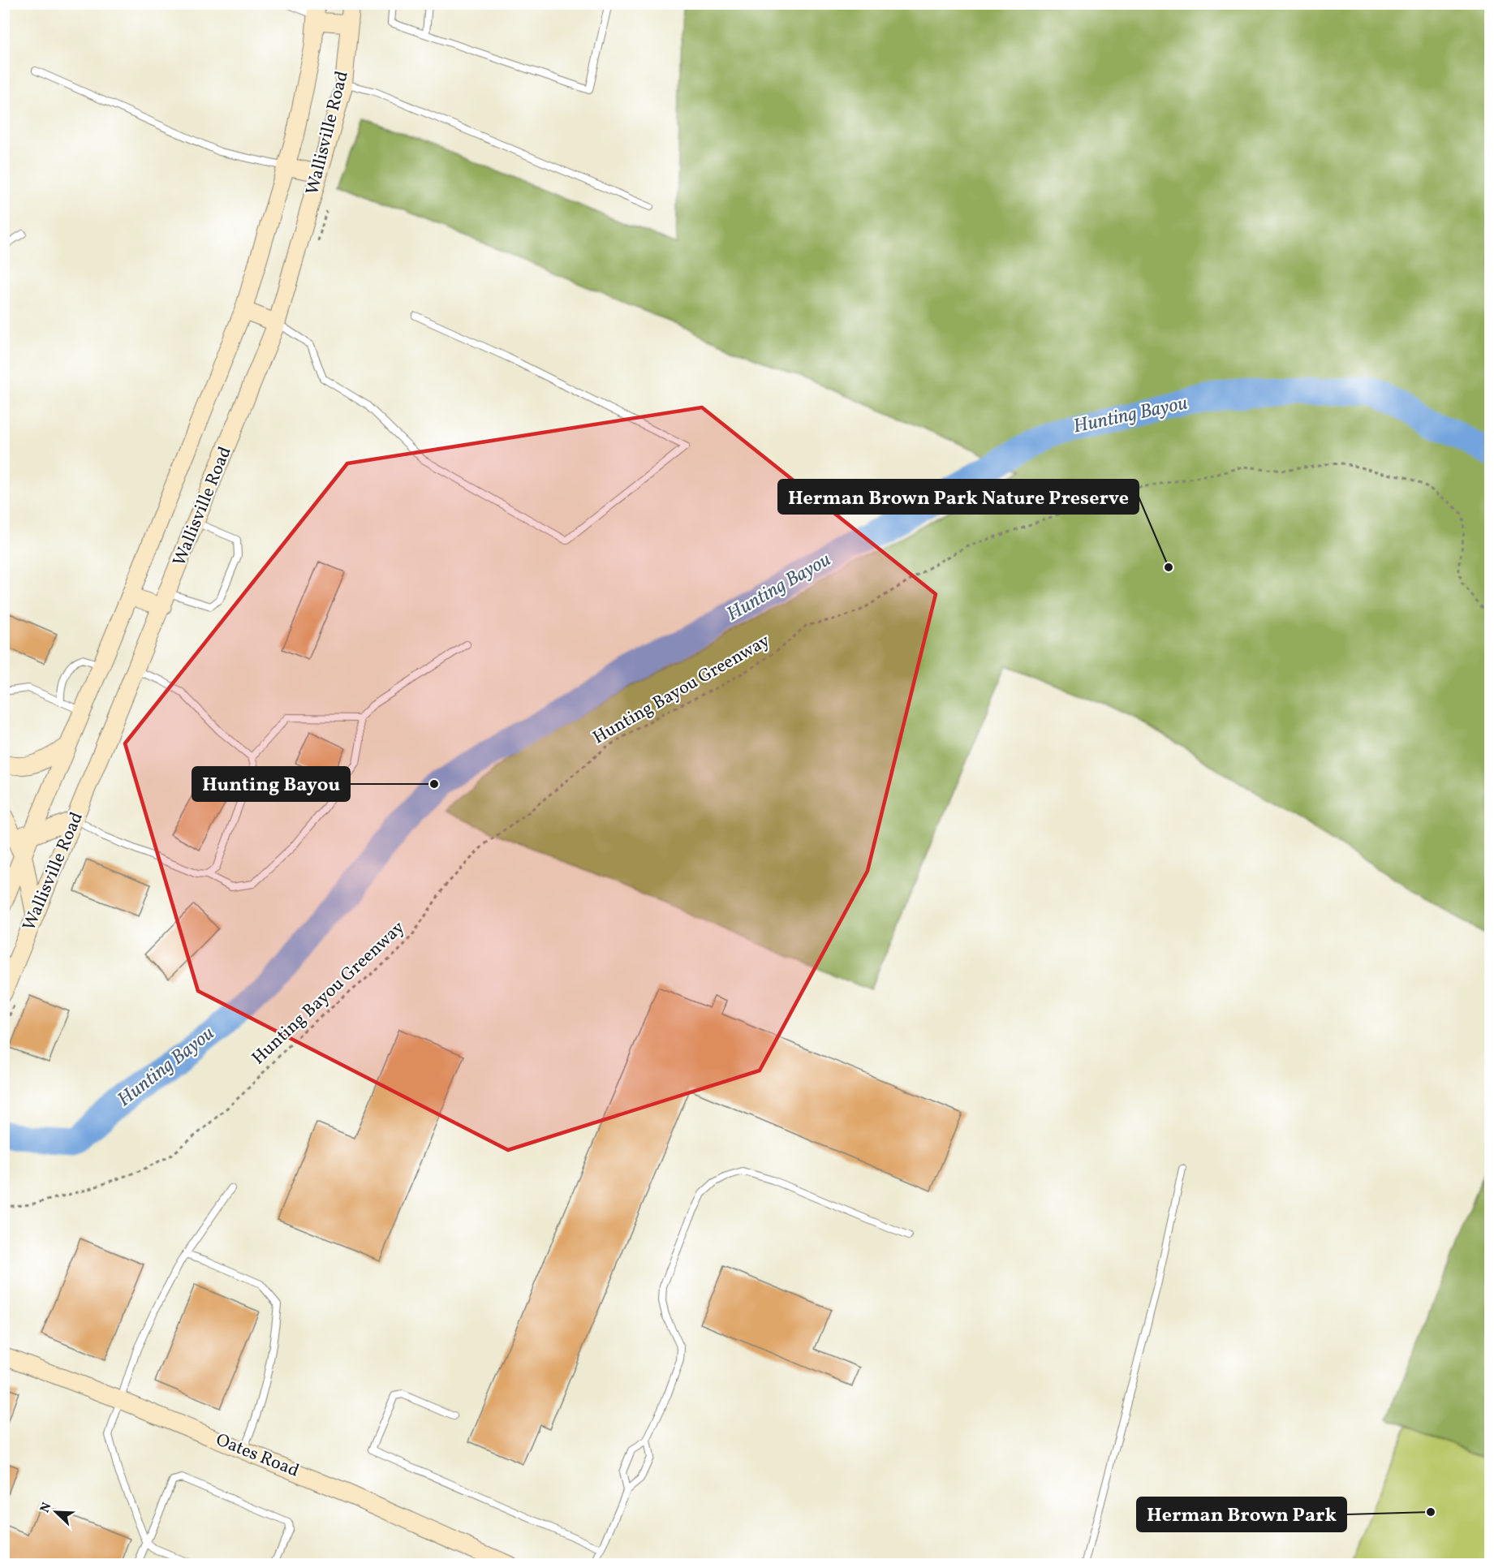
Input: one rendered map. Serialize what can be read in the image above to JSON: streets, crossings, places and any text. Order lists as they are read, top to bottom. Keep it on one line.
{"streets":{"main road":["Wallisville Road","Oates Road"],"path":["Hunting Bayou Greenway"]},"water":["Hunting Bayou"],"places":["Herman Brown Park Nature Preserve","Hunting Bayou","Herman Brown Park"],"north":"top left"}
